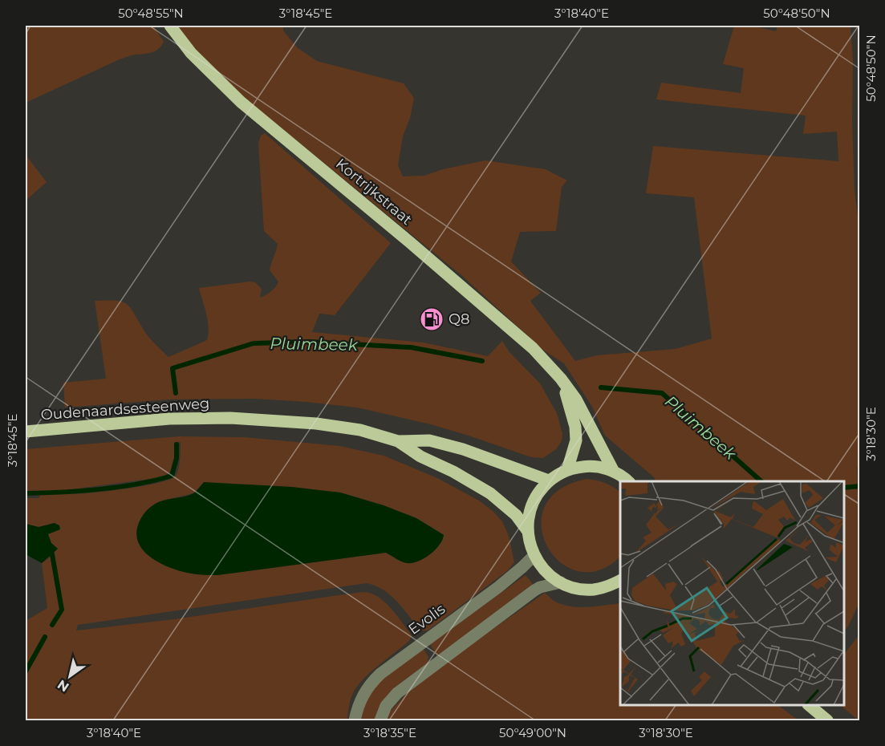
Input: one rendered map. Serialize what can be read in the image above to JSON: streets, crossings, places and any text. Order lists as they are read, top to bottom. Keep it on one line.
{"streets":{"main road":["Kortrijkstraat","Oudenaardsesteenweg"],"street":["Evolis"]},"water":["Pluimbeek"],"places":{"fuel station":["Q8"]},"north":"bottom left","coordinates":["50°48'55\"N","3°18'45\"E","3°18'40\"E","50°48'50\"N","3°18'30\"E","3°18'35\"E","50°49'00\"N"]}
